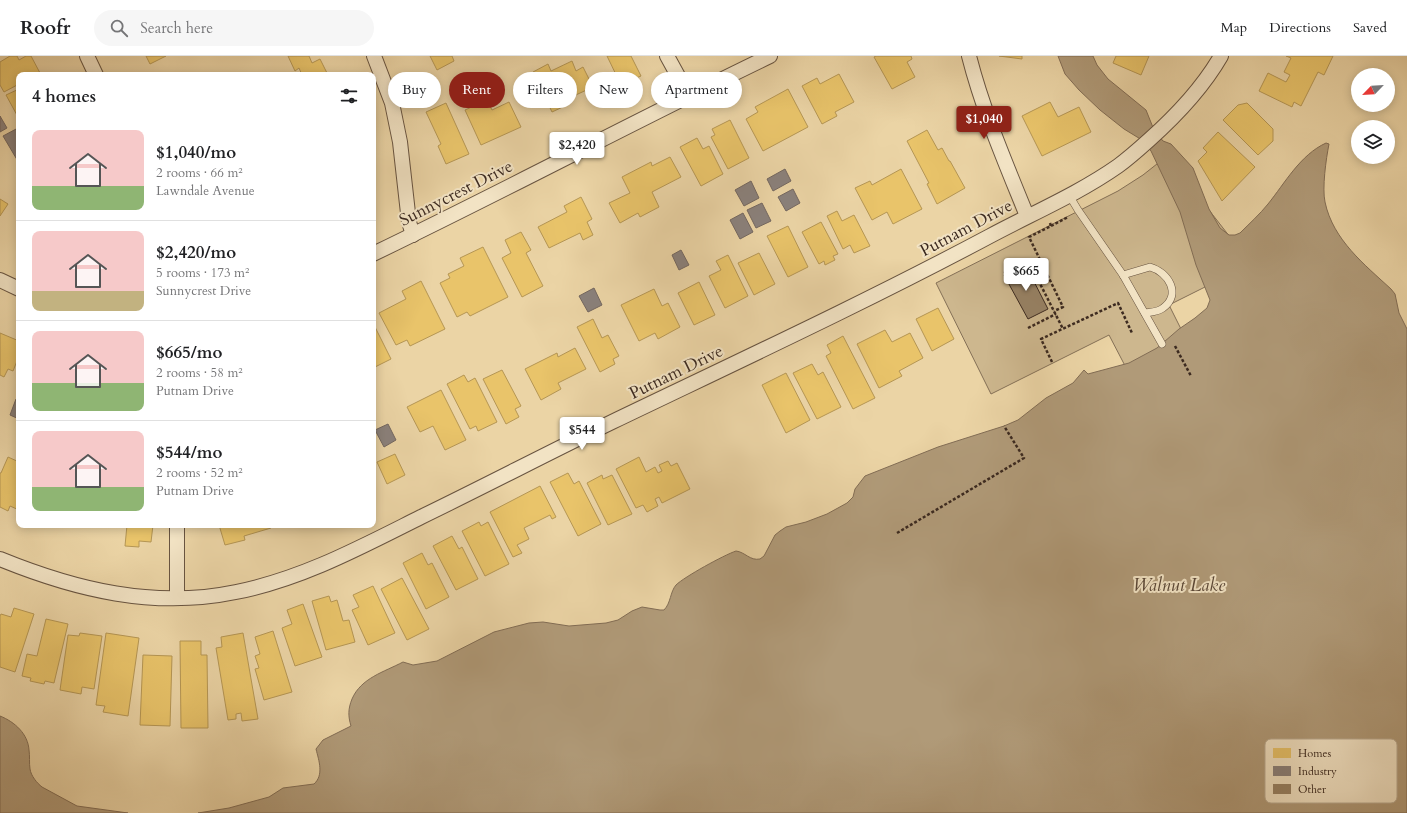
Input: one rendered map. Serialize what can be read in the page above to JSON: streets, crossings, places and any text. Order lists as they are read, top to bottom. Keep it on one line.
{"streets":{"street":["Sunnycrest Drive","Putnam Drive"]},"water":["Walnut Lake"],"legend":["Homes","Industry","Other"],"north":"bottom left","page":{"header":"Roofr","search":"Search here","nav":["Map","Directions","Saved"],"chip":["Buy","Rent","Filters","New","Apartment"],"heading":"4 homes","price":["$1,040","$2,420","$665","$544"],"list":[{"name":"$1,040/mo","note":"2 rooms · 66 m² · Lawndale Avenue"},{"name":"$2,420/mo","note":"5 rooms · 173 m² · Sunnycrest Drive"},{"name":"$665/mo","note":"2 rooms · 58 m² · Putnam Drive"},{"name":"$544/mo","note":"2 rooms · 52 m² · Putnam Drive"}]}}
